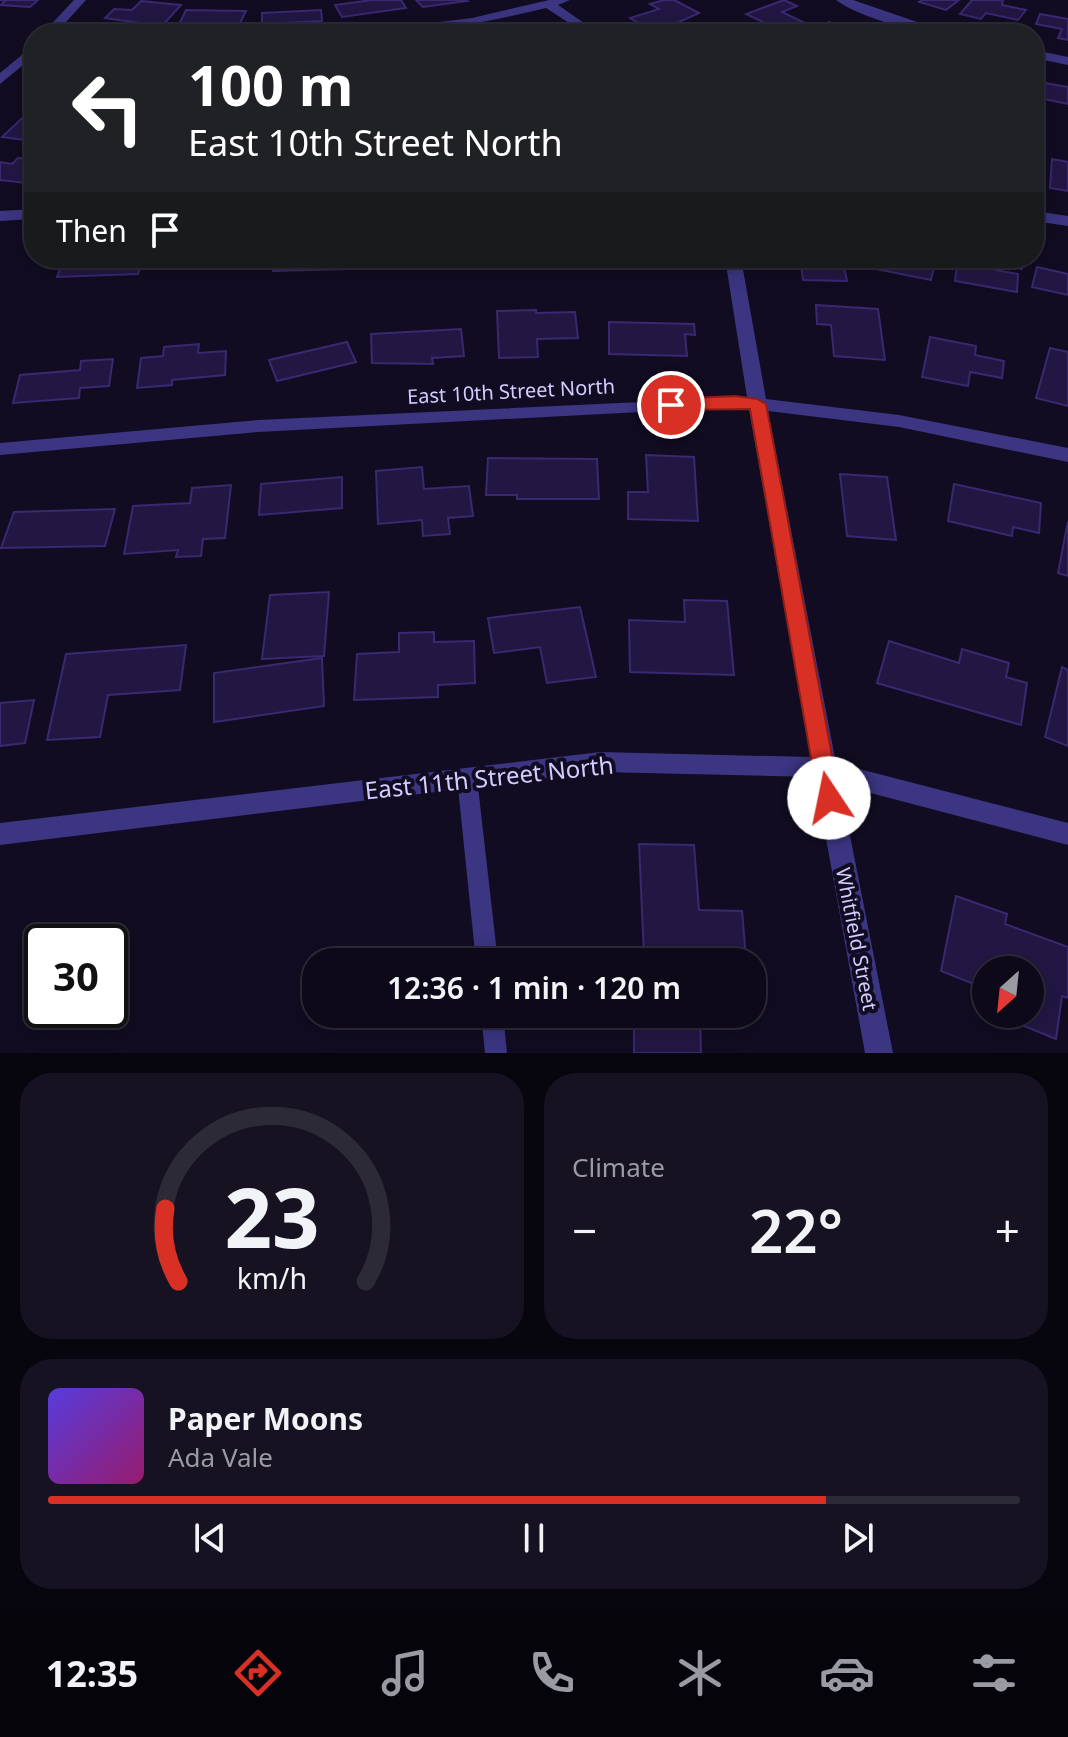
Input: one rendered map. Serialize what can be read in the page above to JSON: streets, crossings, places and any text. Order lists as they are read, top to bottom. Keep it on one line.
{"streets":{"street":["East 10th Street North","East 11th Street North","Whitfield Street"]},"crossings":[["East 10th Street North","Whitfield Street"],["East 11th Street North","Whitfield Street"]],"north":"bottom left","page":{"turn":["100 m","East 10th Street North"],"then":"Then","limit":"30","trip":"12:36 · 1 min · 120 m","tile":"Climate","heat":["−","22°","+"],"song":["Paper Moons","Ada Vale"],"tabs":"12:35","gauge":["23","km/h"]}}
